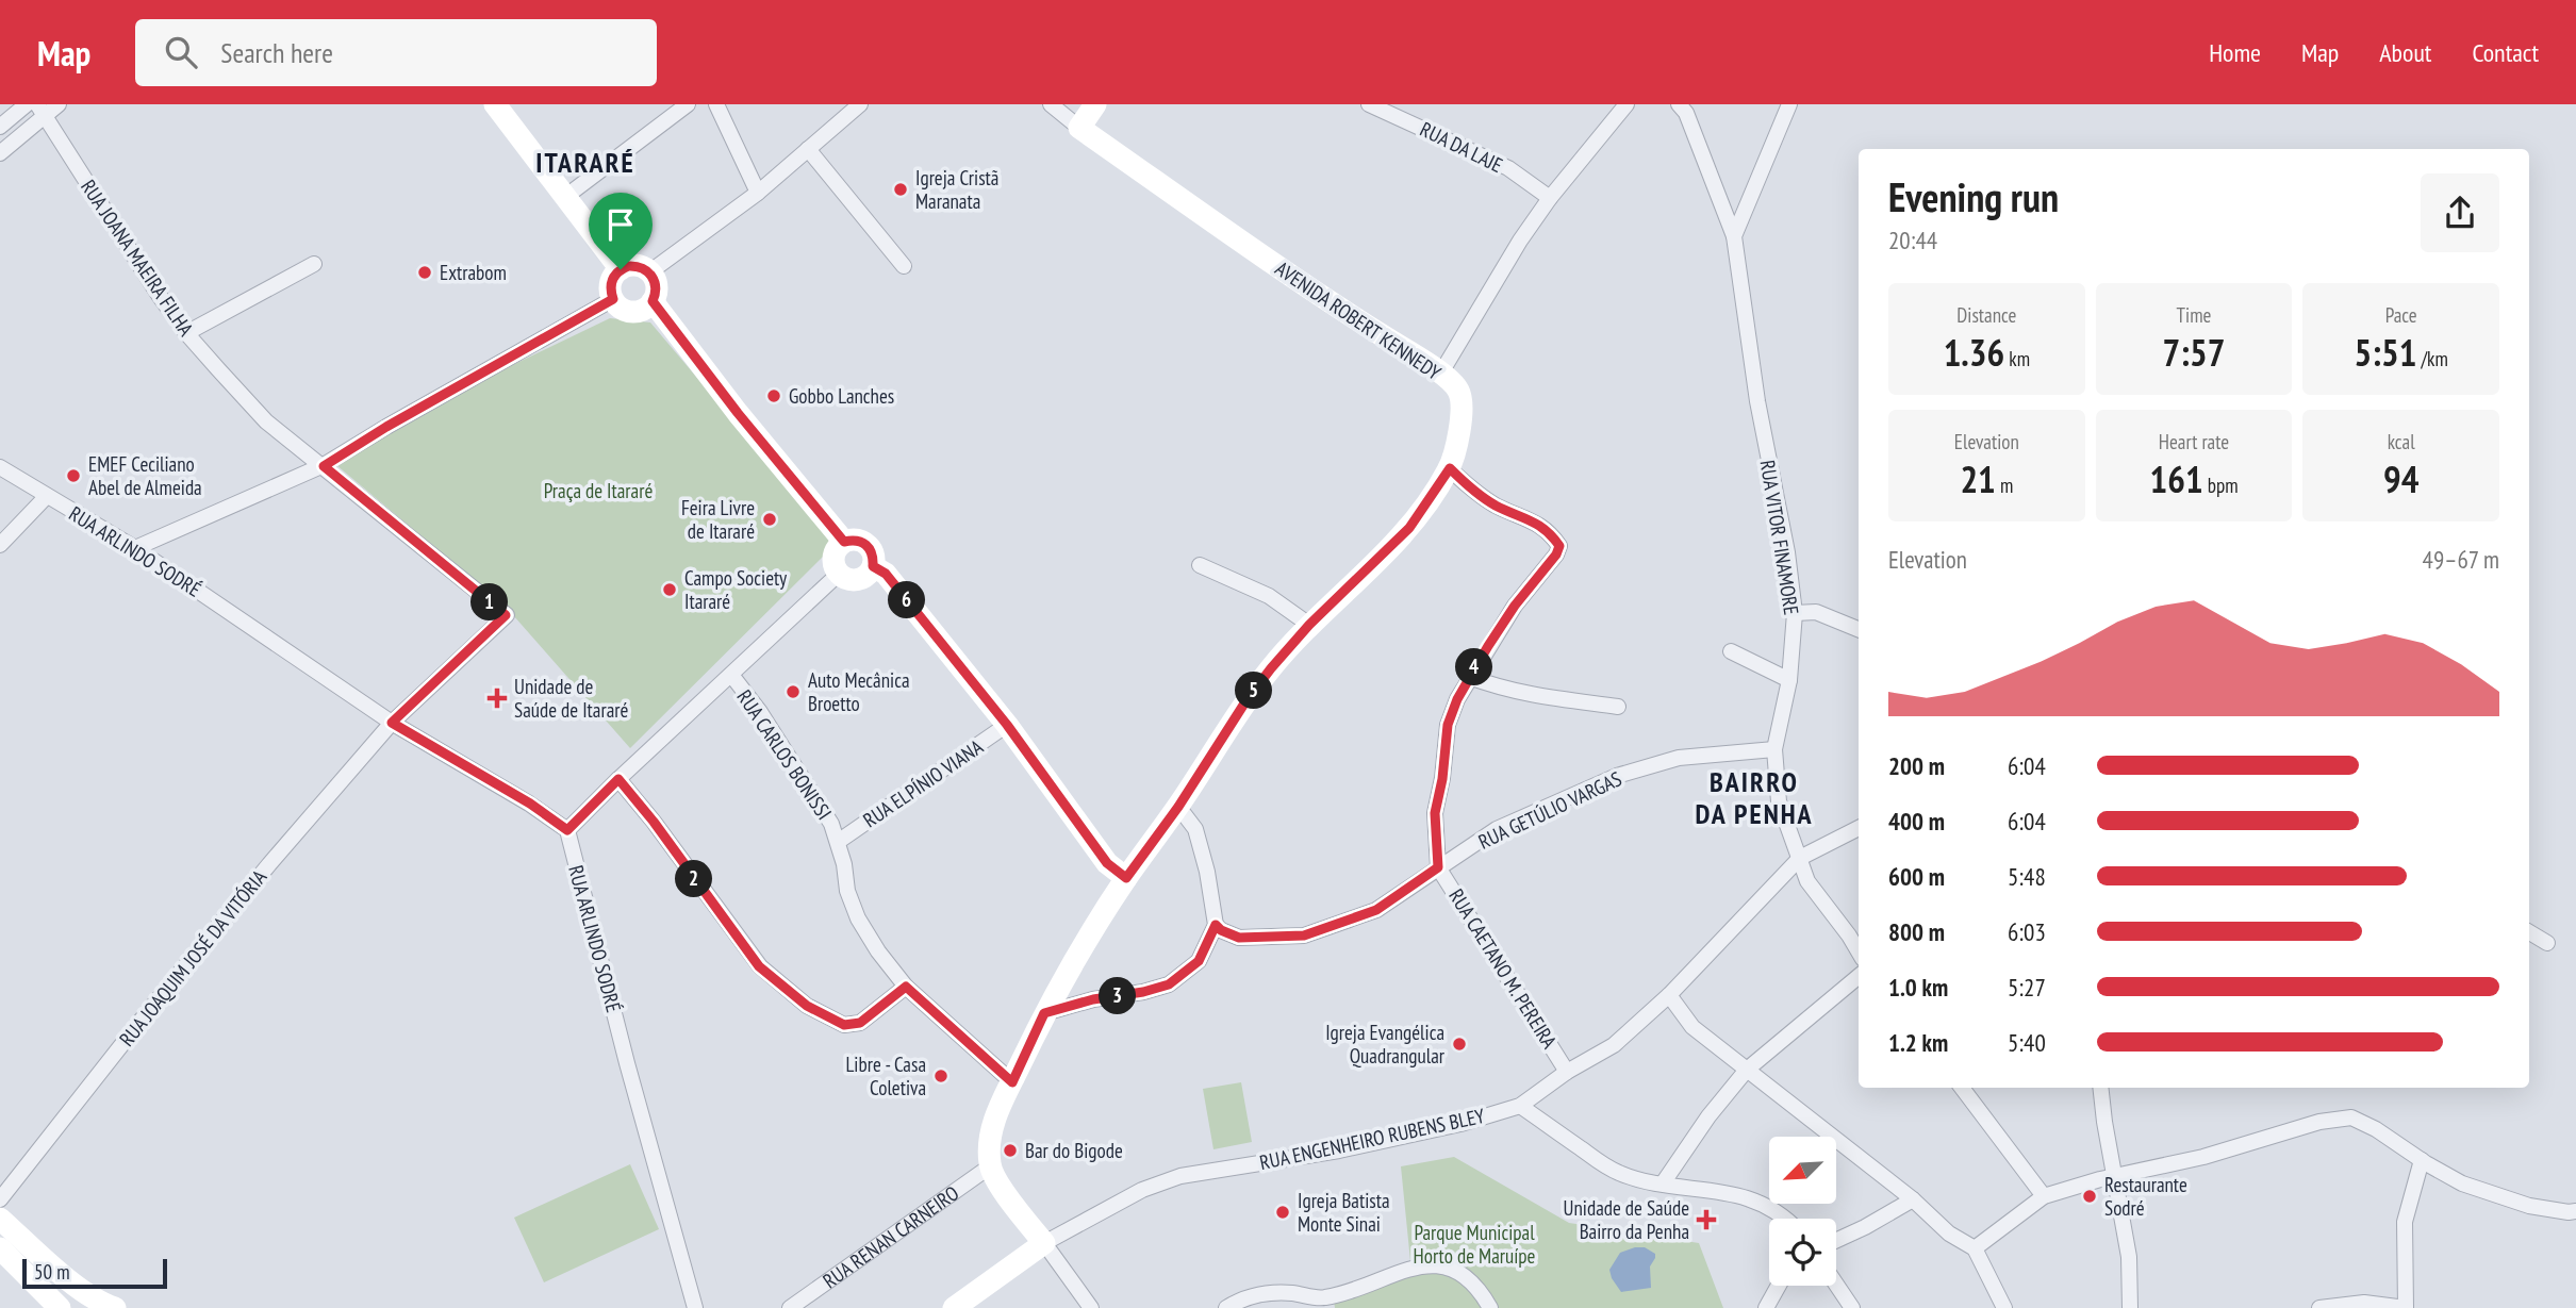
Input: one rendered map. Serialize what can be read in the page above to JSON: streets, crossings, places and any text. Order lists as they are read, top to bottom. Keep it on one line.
{"streets":{"street":["RUA DA LAJE","RUA JOANA MAEIRA FILHA","AVENIDA ROBERT KENNEDY","RUA VITOR FINAMORE","RUA ARLINDO SODRÉ","RUA CARLOS BONISSI","RUA ELPÍNIO VIANA","RUA GETÚLIO VARGAS","RUA JOAQUIM JOSÉ DA VITÓRIA","RUA CAETANO M. PEREIRA","RUA ENGENHEIRO RUBENS BLEY","RUA RENAN CARNEIRO"]},"crossings":[["RUA JOANA MAEIRA FILHA","RUA ARLINDO SODRÉ"],["RUA JOANA MAEIRA FILHA","RUA JOAQUIM JOSÉ DA VITÓRIA"],["AVENIDA ROBERT KENNEDY","RUA CARLOS BONISSI"],["AVENIDA ROBERT KENNEDY","RUA CAETANO M. PEREIRA"],["AVENIDA ROBERT KENNEDY","RUA RENAN CARNEIRO"],["RUA VITOR FINAMORE","RUA GETÚLIO VARGAS"],["RUA VITOR FINAMORE","RUA ENGENHEIRO RUBENS BLEY"],["RUA ARLINDO SODRÉ","RUA JOAQUIM JOSÉ DA VITÓRIA"],["RUA CARLOS BONISSI","RUA ELPÍNIO VIANA"],["RUA GETÚLIO VARGAS","RUA CAETANO M. PEREIRA"],["RUA CAETANO M. PEREIRA","RUA ENGENHEIRO RUBENS BLEY"]],"districts":["ITARARÉ","BAIRRO DA PENHA"],"parks":["Praça de Itararé","Parque Municipal Horto de Maruípe"],"places":{"other":["Igreja Cristã Maranata","Extrabom","Gobbo Lanches","EMEF Ceciliano Abel de Almeida","Feira Livre de Itararé","Campo Society Itararé","Auto Mecânica Broetto","Igreja Evangélica Quadrangular","Libre - Casa Coletiva","Bar do Bigode","Restaurante Sodré","Igreja Batista Monte Sinai"],"health":["Unidade de Saúde de Itararé","Unidade de Saúde Bairro da Penha"]},"scale_bar":"50 m","north":"bottom left","page":{"header":"Map","search":"Search here","nav":["Home","Map","About","Contact"],"heading":["Evening run","20:44"],"stats":[["Distance","1.36 km"],["Time","7:57"],["Pace","5:51 /km"],["Elevation","21 m"],["Heart rate","161 bpm"],["kcal","94"]],"chart":["Elevation","49–67 m"],"pins":["6","1","4","5","2","3"],"list":[{"name":"200 m","note":"6:04"},{"name":"400 m","note":"6:04"},{"name":"600 m","note":"5:48"},{"name":"800 m","note":"6:03"},{"name":"1.0 km","note":"5:27"},{"name":"1.2 km","note":"5:40"}],"scale":"50 m"}}
